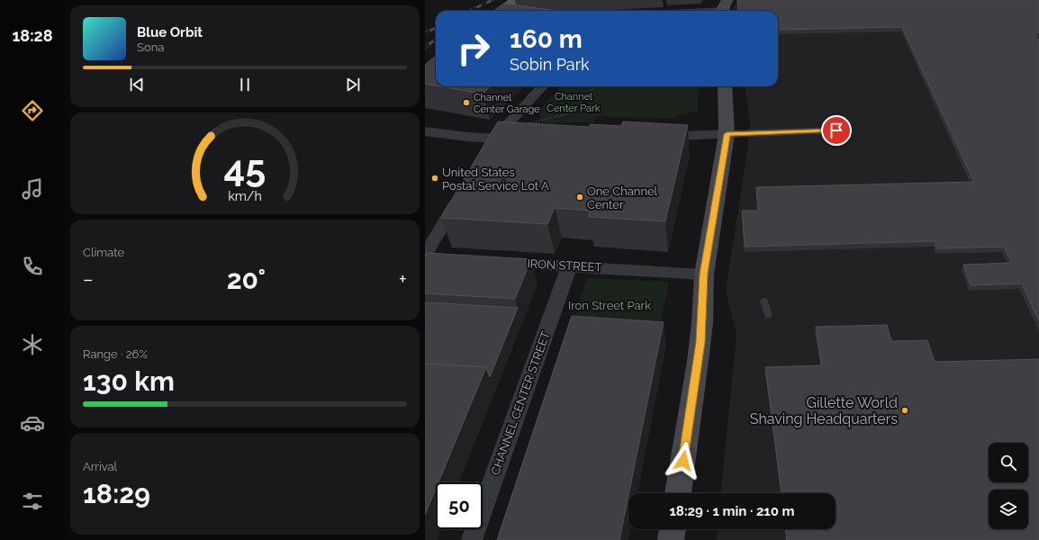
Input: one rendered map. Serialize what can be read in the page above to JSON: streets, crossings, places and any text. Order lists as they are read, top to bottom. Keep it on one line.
{"streets":{"street":["IRON STREET","CHANNEL CENTER STREET"]},"crossings":[["IRON STREET","CHANNEL CENTER STREET"]],"parks":["Channel Center Park","Iron Street Park"],"places":["Channel Center Garage","United States Postal Service Lot A","One Channel Center","Gillette World Shaving Headquarters"],"page":{"tabs":"18:28","turn":["160 m","Sobin Park"],"song":["Blue Orbit","Sona"],"tile":["Climate",["Range · 26%","130 km"],["Arrival","18:29"]],"heat":["−","20°","+"],"limit":"50","trip":"18:29 · 1 min · 210 m","gauge":["45","km/h"]}}
